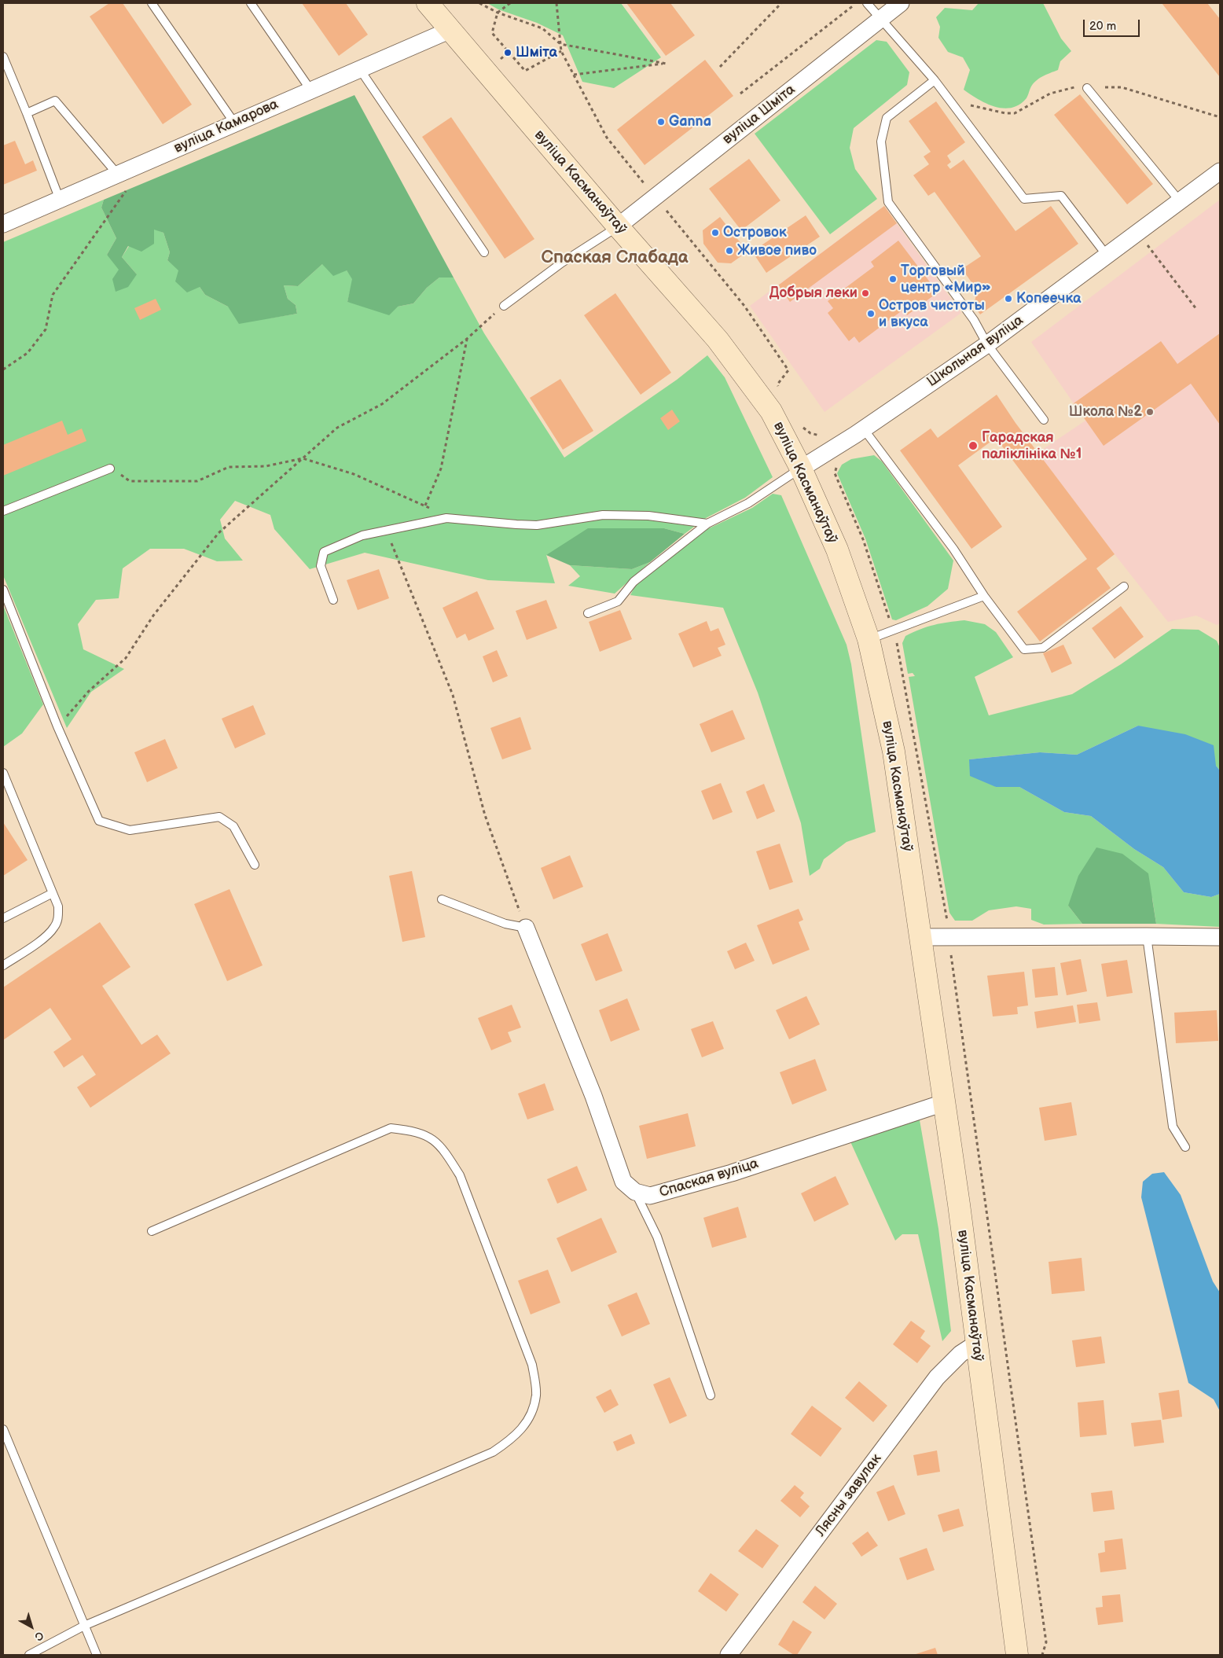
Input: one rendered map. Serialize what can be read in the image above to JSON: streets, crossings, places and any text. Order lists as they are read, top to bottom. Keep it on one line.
{"streets":{"main road":["вуліца Касманаўтаў"],"street":["вуліца Шміта","вуліца Камарова","Школьная вуліца","Спаская вуліца","Лясны завулак"]},"crossings":[["вуліца Шміта","вуліца Касманаўтаў"],["вуліца Камарова","вуліца Касманаўтаў"],["вуліца Касманаўтаў","Школьная вуліца"],["вуліца Касманаўтаў","Спаская вуліца"],["вуліца Касманаўтаў","Лясны завулак"]],"districts":["Спаская Слабада"],"places":["Шміта","Ganna","Островок","Живое пиво","Торговый центр «Мир»","Добрыя леки","Копеечка","Остров чистоты и вкуса","Школа №2","Гарадская паліклініка №1"],"scale_bar":"20 m","north":"bottom right"}
